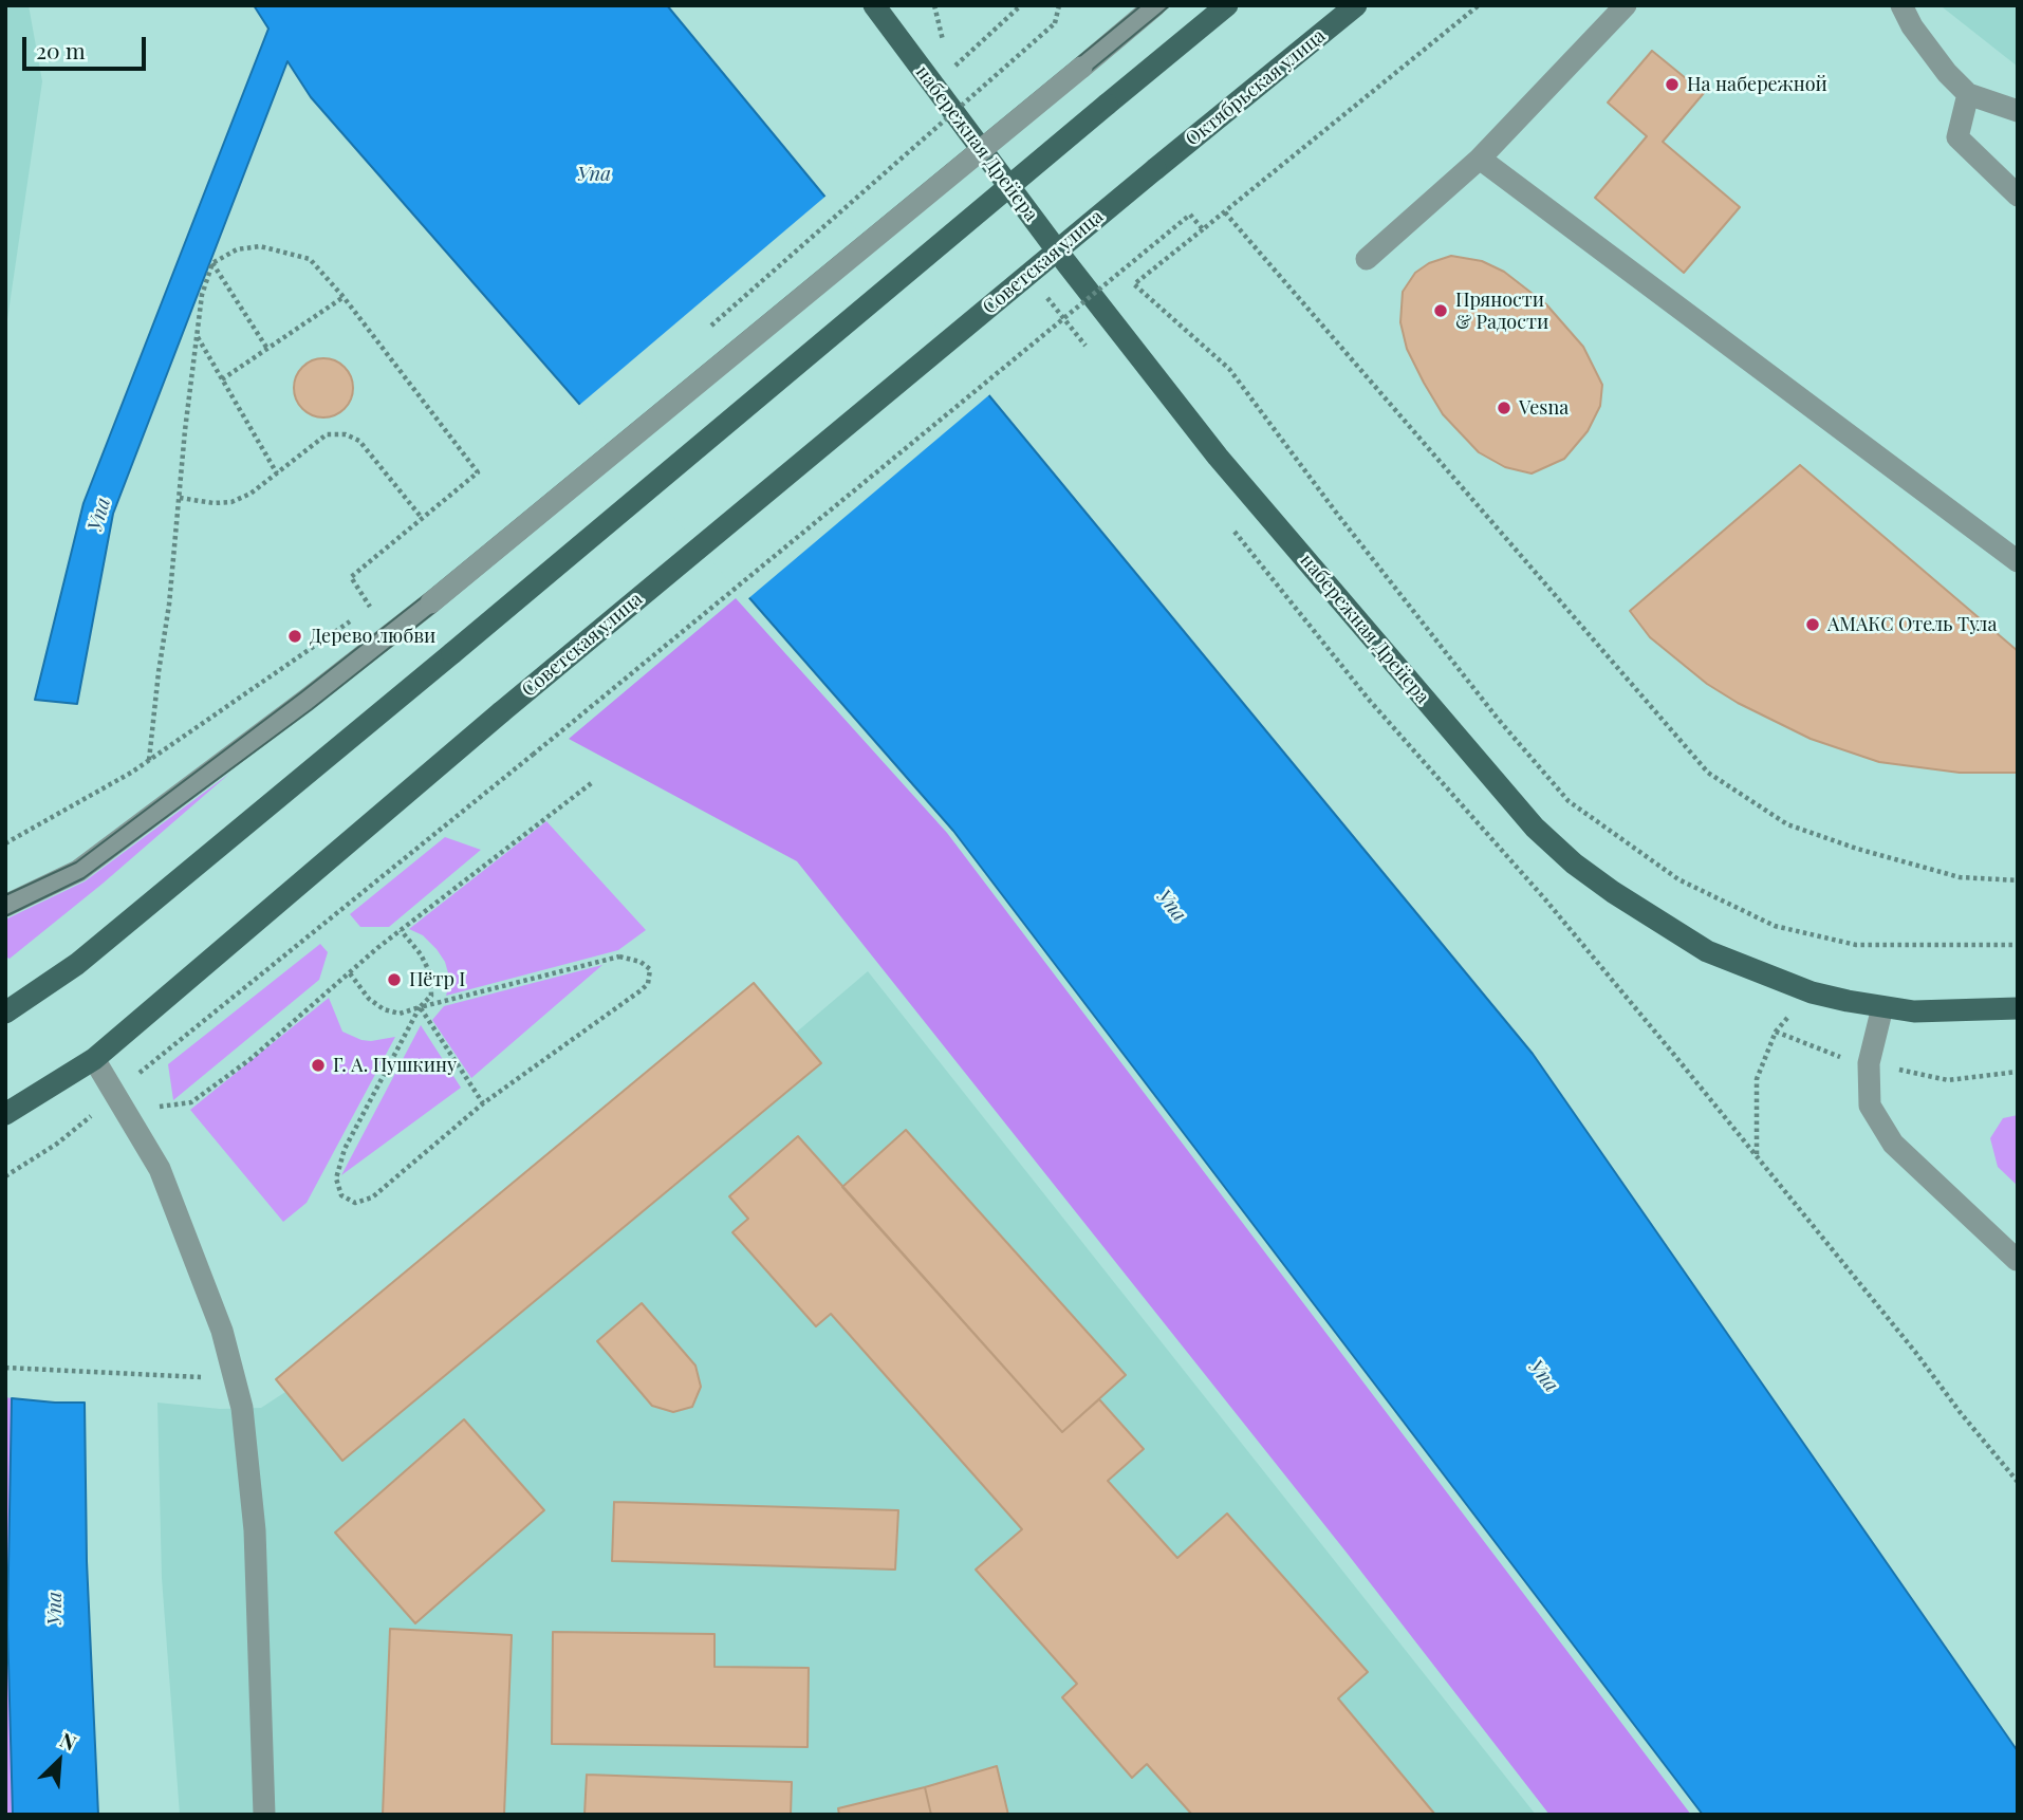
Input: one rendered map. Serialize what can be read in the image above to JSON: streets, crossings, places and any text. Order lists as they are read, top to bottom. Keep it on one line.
{"streets":{"main road":["Октябрьская улица","набережная Дрейера","Советская улица"]},"crossings":[["Октябрьская улица","Советская улица"]],"water":["Упа"],"places":["На набережной","Пряности & Радости","Vesna","АМАКС Отель Тула","Дерево любви","Пётр I","Г. А. Пушкину"],"scale_bar":"20 m","north":"top right"}
